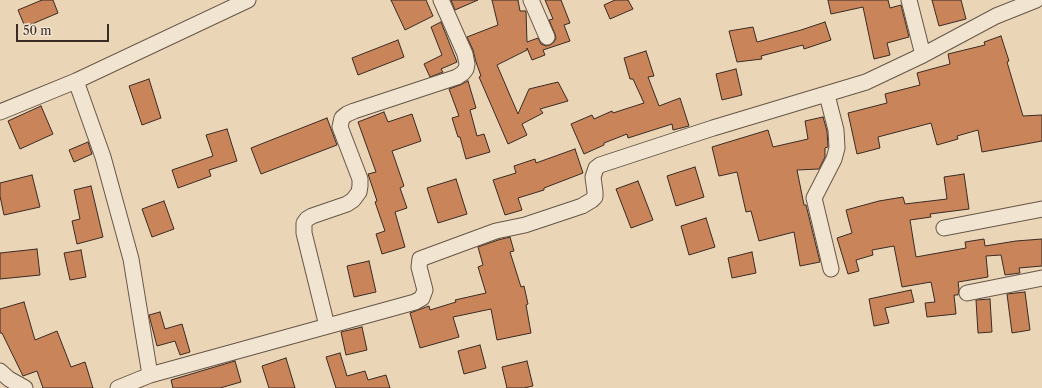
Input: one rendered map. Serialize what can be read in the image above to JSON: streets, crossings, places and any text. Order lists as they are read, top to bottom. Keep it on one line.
{"scale_bar":"50 m"}
